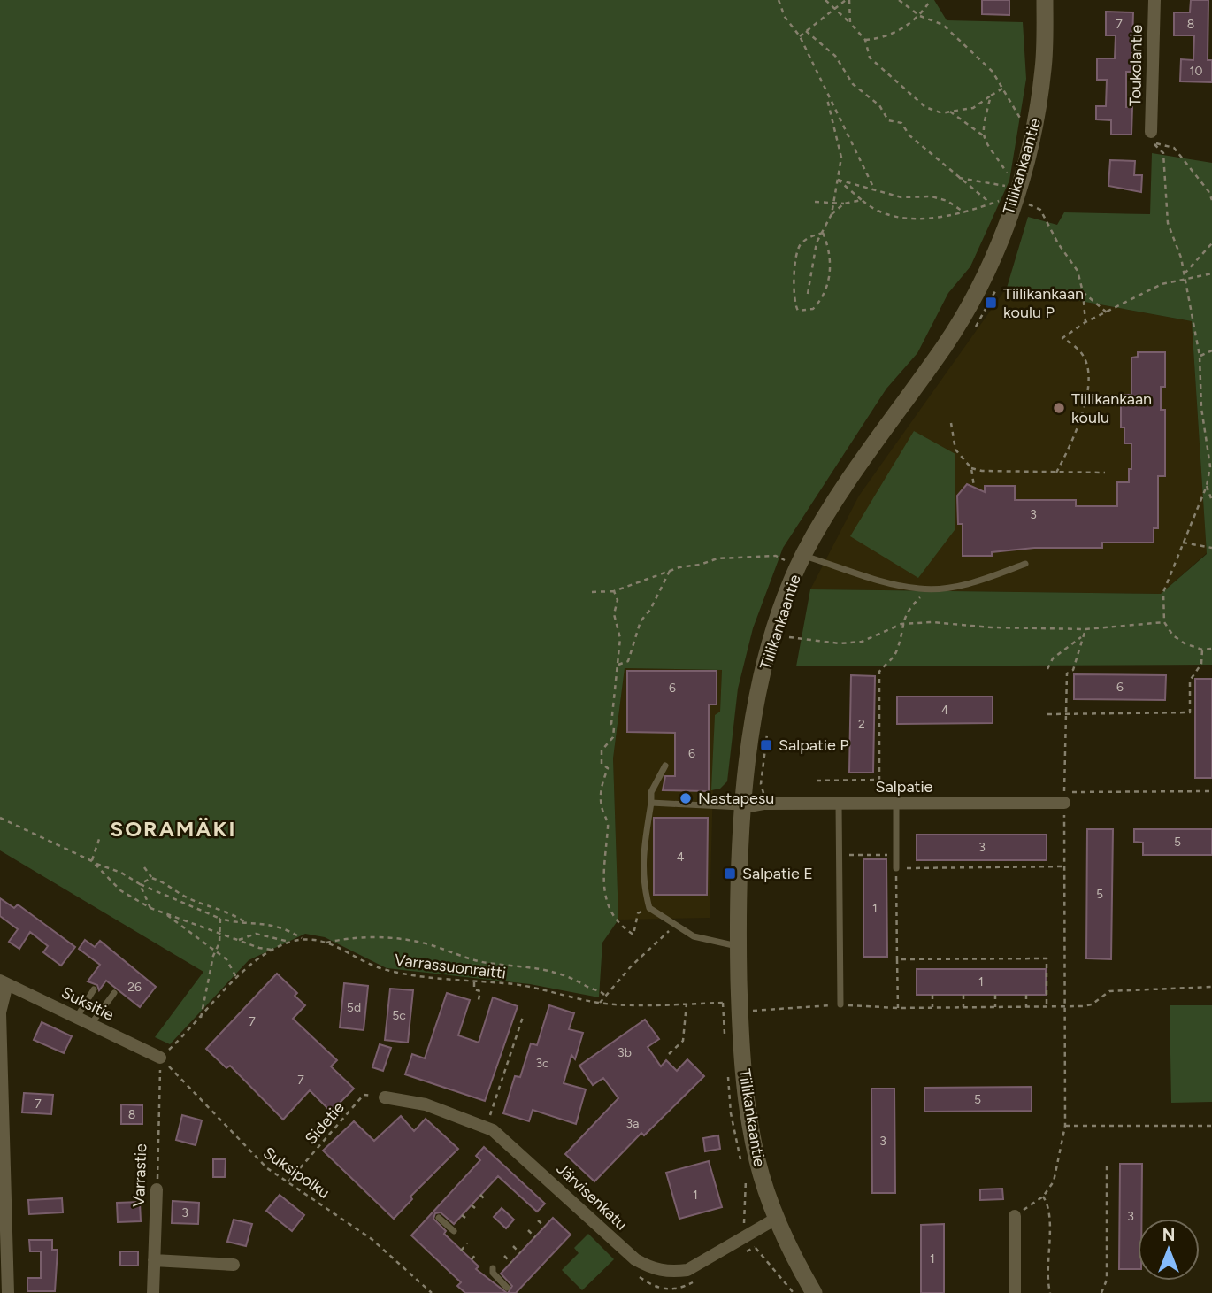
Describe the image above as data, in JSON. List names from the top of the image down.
{
  "streets": {
    "street": [
      "Toukolantie",
      "Tiilikankaantie",
      "Salpatie",
      "Suksitie",
      "Varrastie",
      "Järvisenkatu"
    ],
    "path": ["Varrassuonraitti", "Sidetie", "Suksipolku"]
  },
  "crossings": [
    ["Tiilikankaantie", "Salpatie"],
    ["Tiilikankaantie", "Varrassuonraitti"],
    ["Tiilikankaantie", "Järvisenkatu"],
    ["Varrassuonraitti", "Suksitie"],
    ["Varrassuonraitti", "Suksipolku"],
    ["Varrassuonraitti", "Varrastie"],
    ["Suksitie", "Suksipolku"],
    ["Suksitie", "Varrastie"],
    ["Sidetie", "Suksipolku"],
    ["Sidetie", "Järvisenkatu"],
    ["Suksipolku", "Varrastie"]
  ],
  "districts": ["SORAMÄKI"],
  "places": {
    "transit": ["Tiilikankaan koulu P", "Salpatie P", "Salpatie E"],
    "other": ["Tiilikankaan koulu", "Nastapesu"]
  },
  "house_numbers": [
    "7",
    "8",
    "10",
    "3",
    "6",
    "6",
    "4",
    "2",
    "6",
    "5",
    "3",
    "4",
    "5",
    "1",
    "1",
    "26",
    "5d",
    "5c",
    "7",
    "3b",
    "3c",
    "7",
    "5",
    "7",
    "8",
    "3a",
    "3",
    "1",
    "3",
    "3",
    "1"
  ],
  "north": "top"
}
